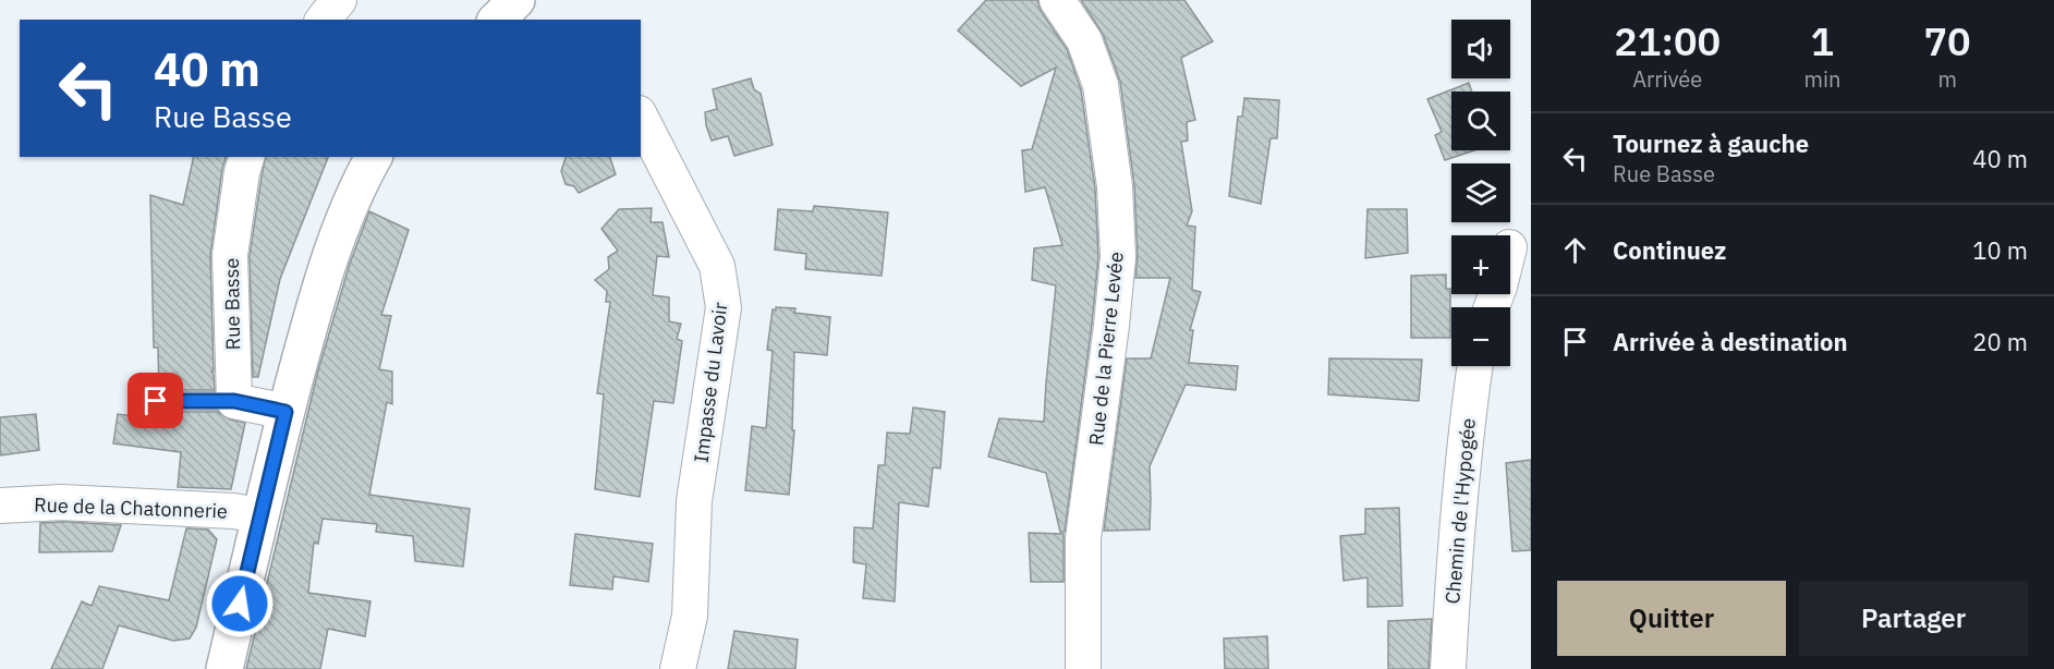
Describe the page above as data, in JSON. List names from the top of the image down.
{
  "streets": {
    "street": [
      "Rue Basse",
      "Rue de la Pierre Levée",
      "Impasse du Lavoir",
      "Rue de la Chatonnerie",
      "Chemin de l'Hypogée"
    ]
  },
  "page": {
    "eta": [
      "21:00",
      "Arrivée",
      "1",
      "min",
      "70",
      "m"
    ],
    "map_buttons": ["+", "−"],
    "turn": ["40 m", "Rue Basse"],
    "list": [
      {
        "name": "Tournez à gauche",
        "note": "Rue Basse",
        "value": "40 m"
      },
      {
        "name": "Continuez",
        "value": "10 m"
      },
      {
        "name": "Arrivée à destination",
        "value": "20 m"
      }
    ],
    "buttons": ["Quitter", "Partager"]
  }
}
